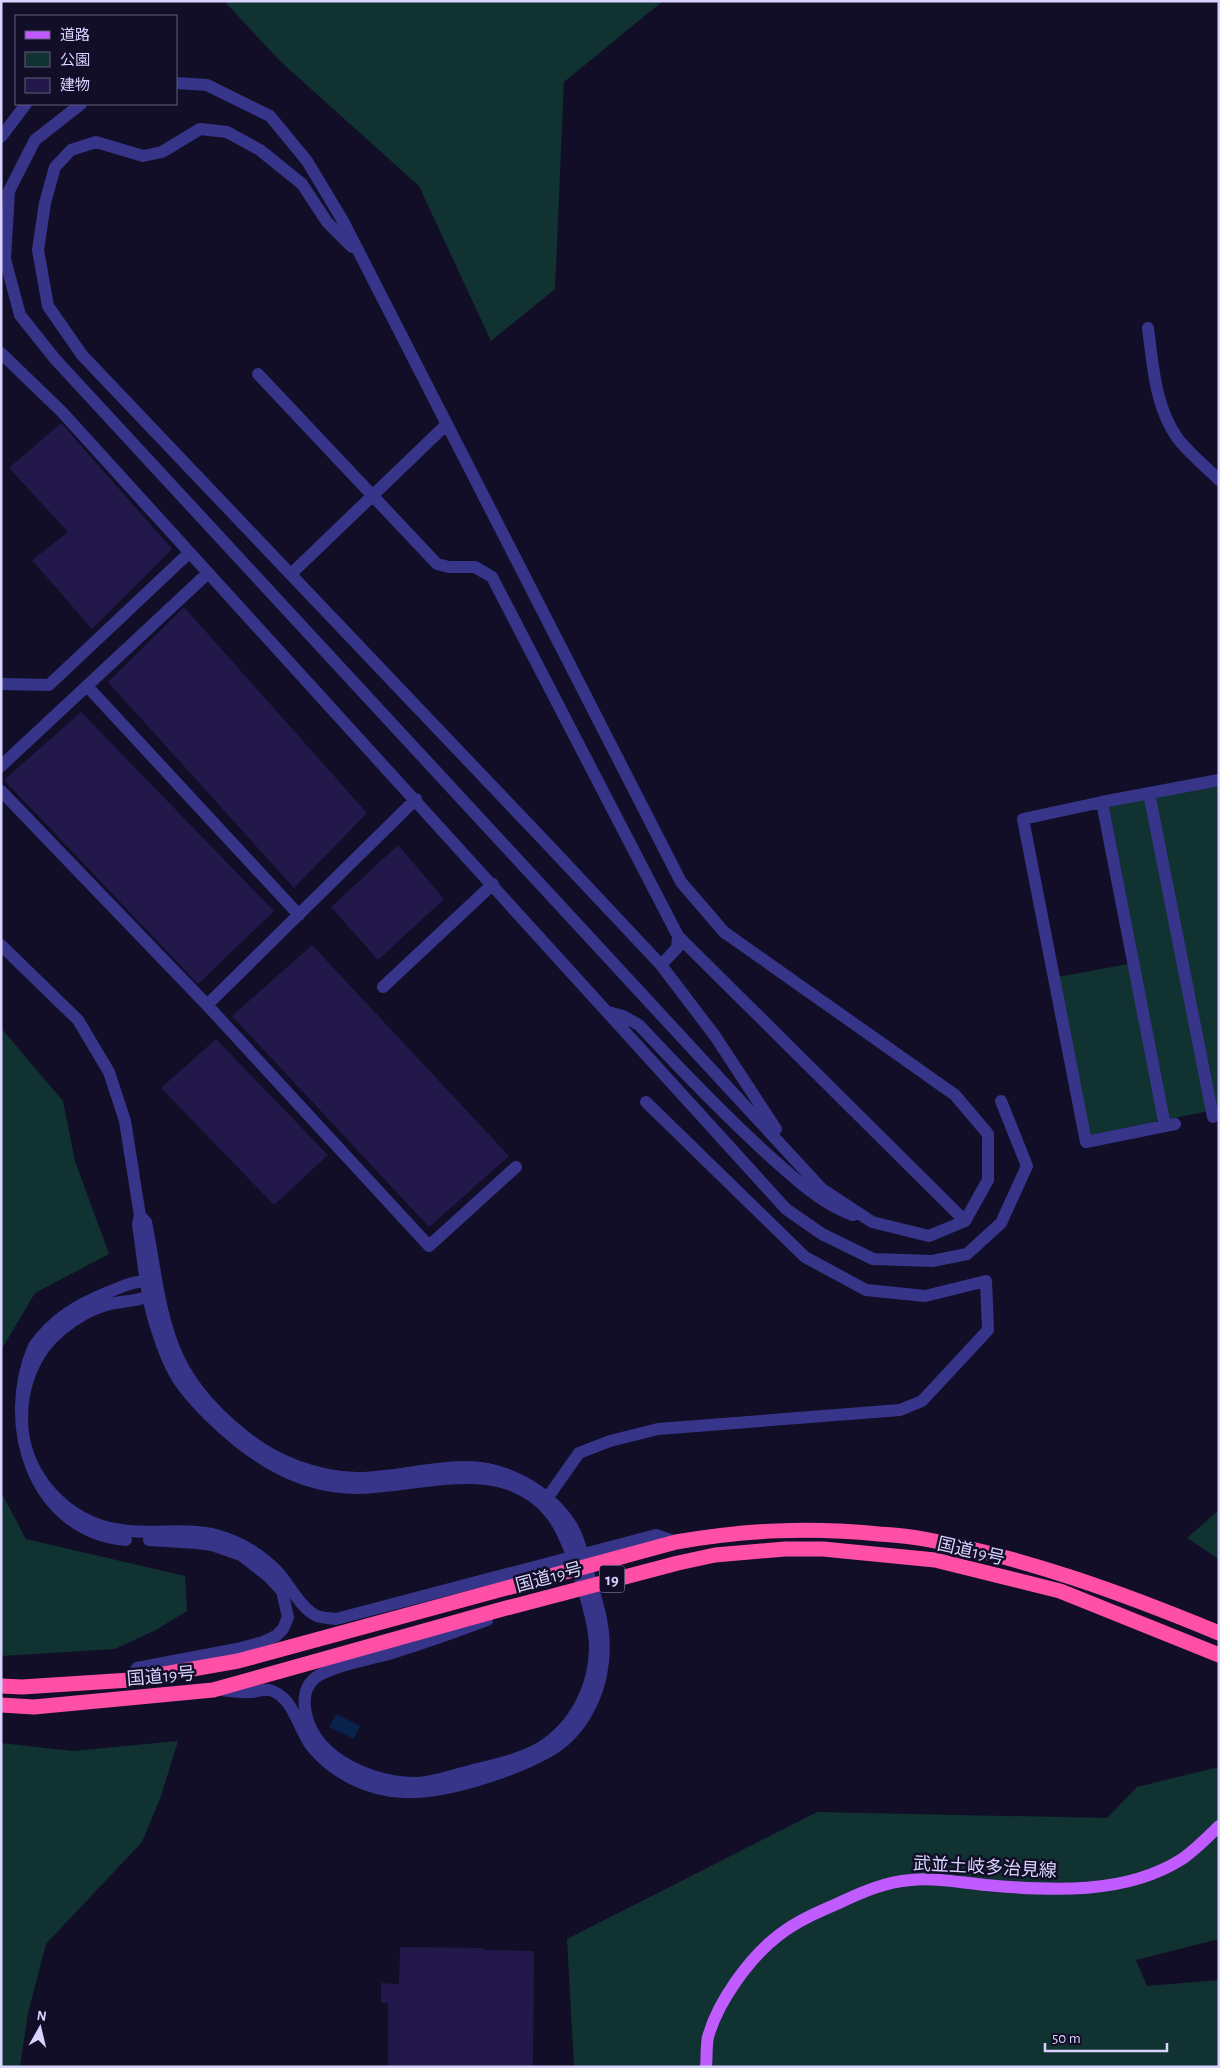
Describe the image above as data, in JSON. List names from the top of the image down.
{
  "streets": {
    "highway": ["国道19号", "19"],
    "main road": ["武並土岐多治見線"]
  },
  "legend": ["道路", "公園", "建物"],
  "scale_bar": "50 m",
  "north": "top"
}
